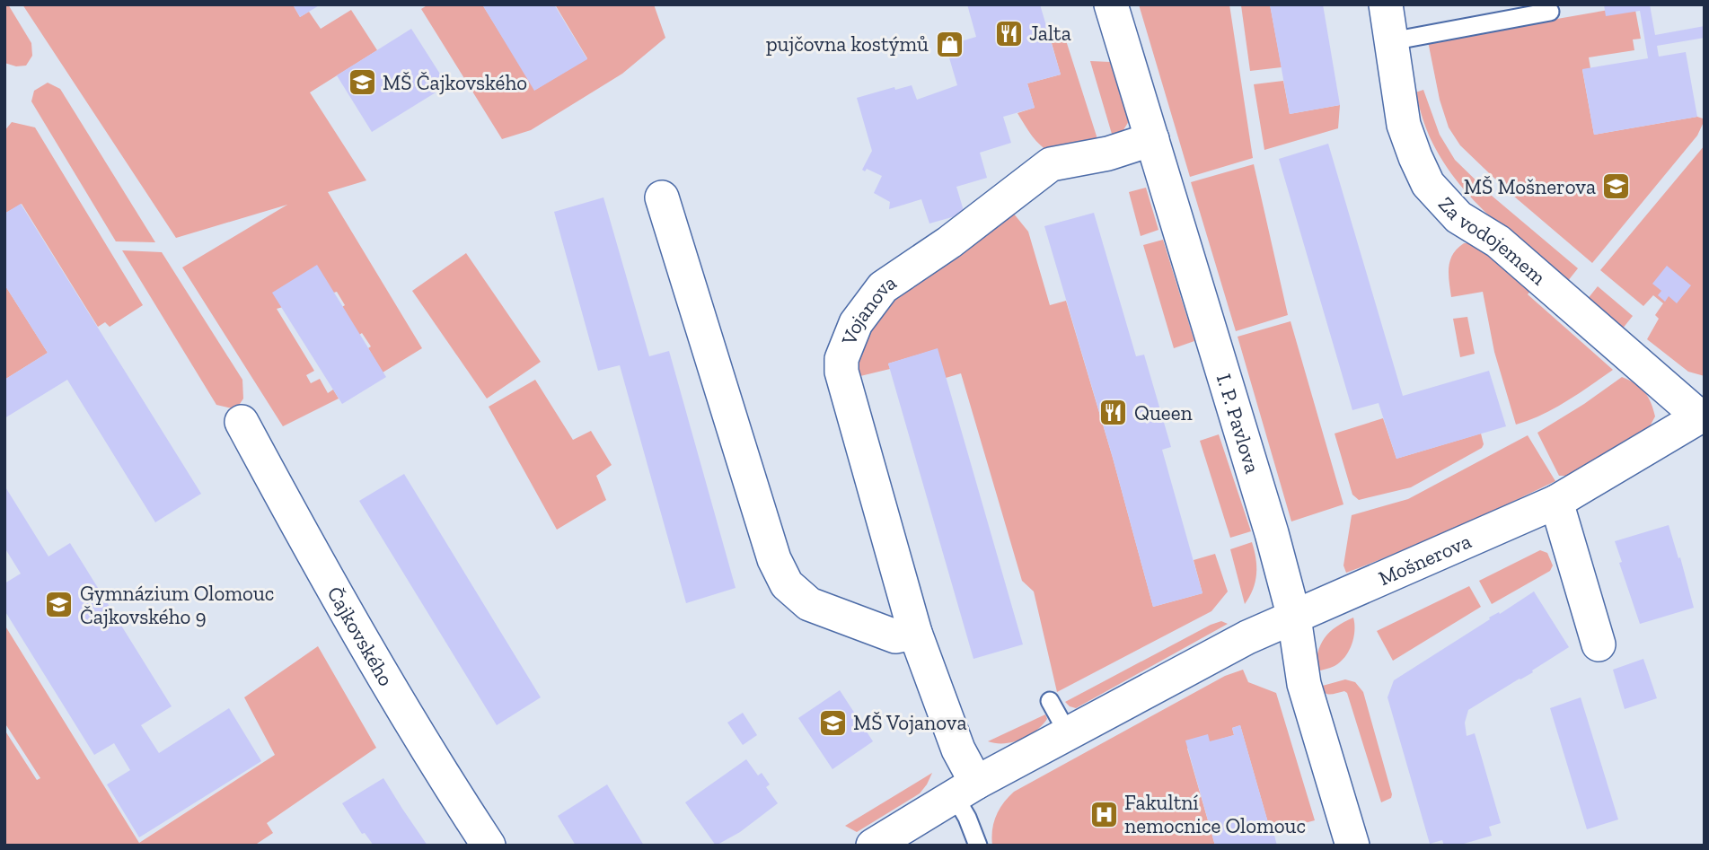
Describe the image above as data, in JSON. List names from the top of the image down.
{
  "streets": {
    "street": [
      "Za vodojemem",
      "Vojanova",
      "I. P. Pavlova",
      "Mošnerova",
      "Čajkovského"
    ]
  },
  "crossings": [
    ["Za vodojemem", "Mošnerova"],
    ["Vojanova", "I. P. Pavlova"],
    ["I. P. Pavlova", "Mošnerova"]
  ],
  "places": {
    "restaurant": ["Jalta", "Queen"],
    "shop": ["pujčovna kostýmů"],
    "school or university": [
      "MŠ Čajkovského",
      "MŠ Mošnerova",
      "Gymnázium Olomouc Čajkovského 9",
      "MŠ Vojanova"
    ],
    "hospital": ["Fakultní nemocnice Olomouc"]
  }
}
